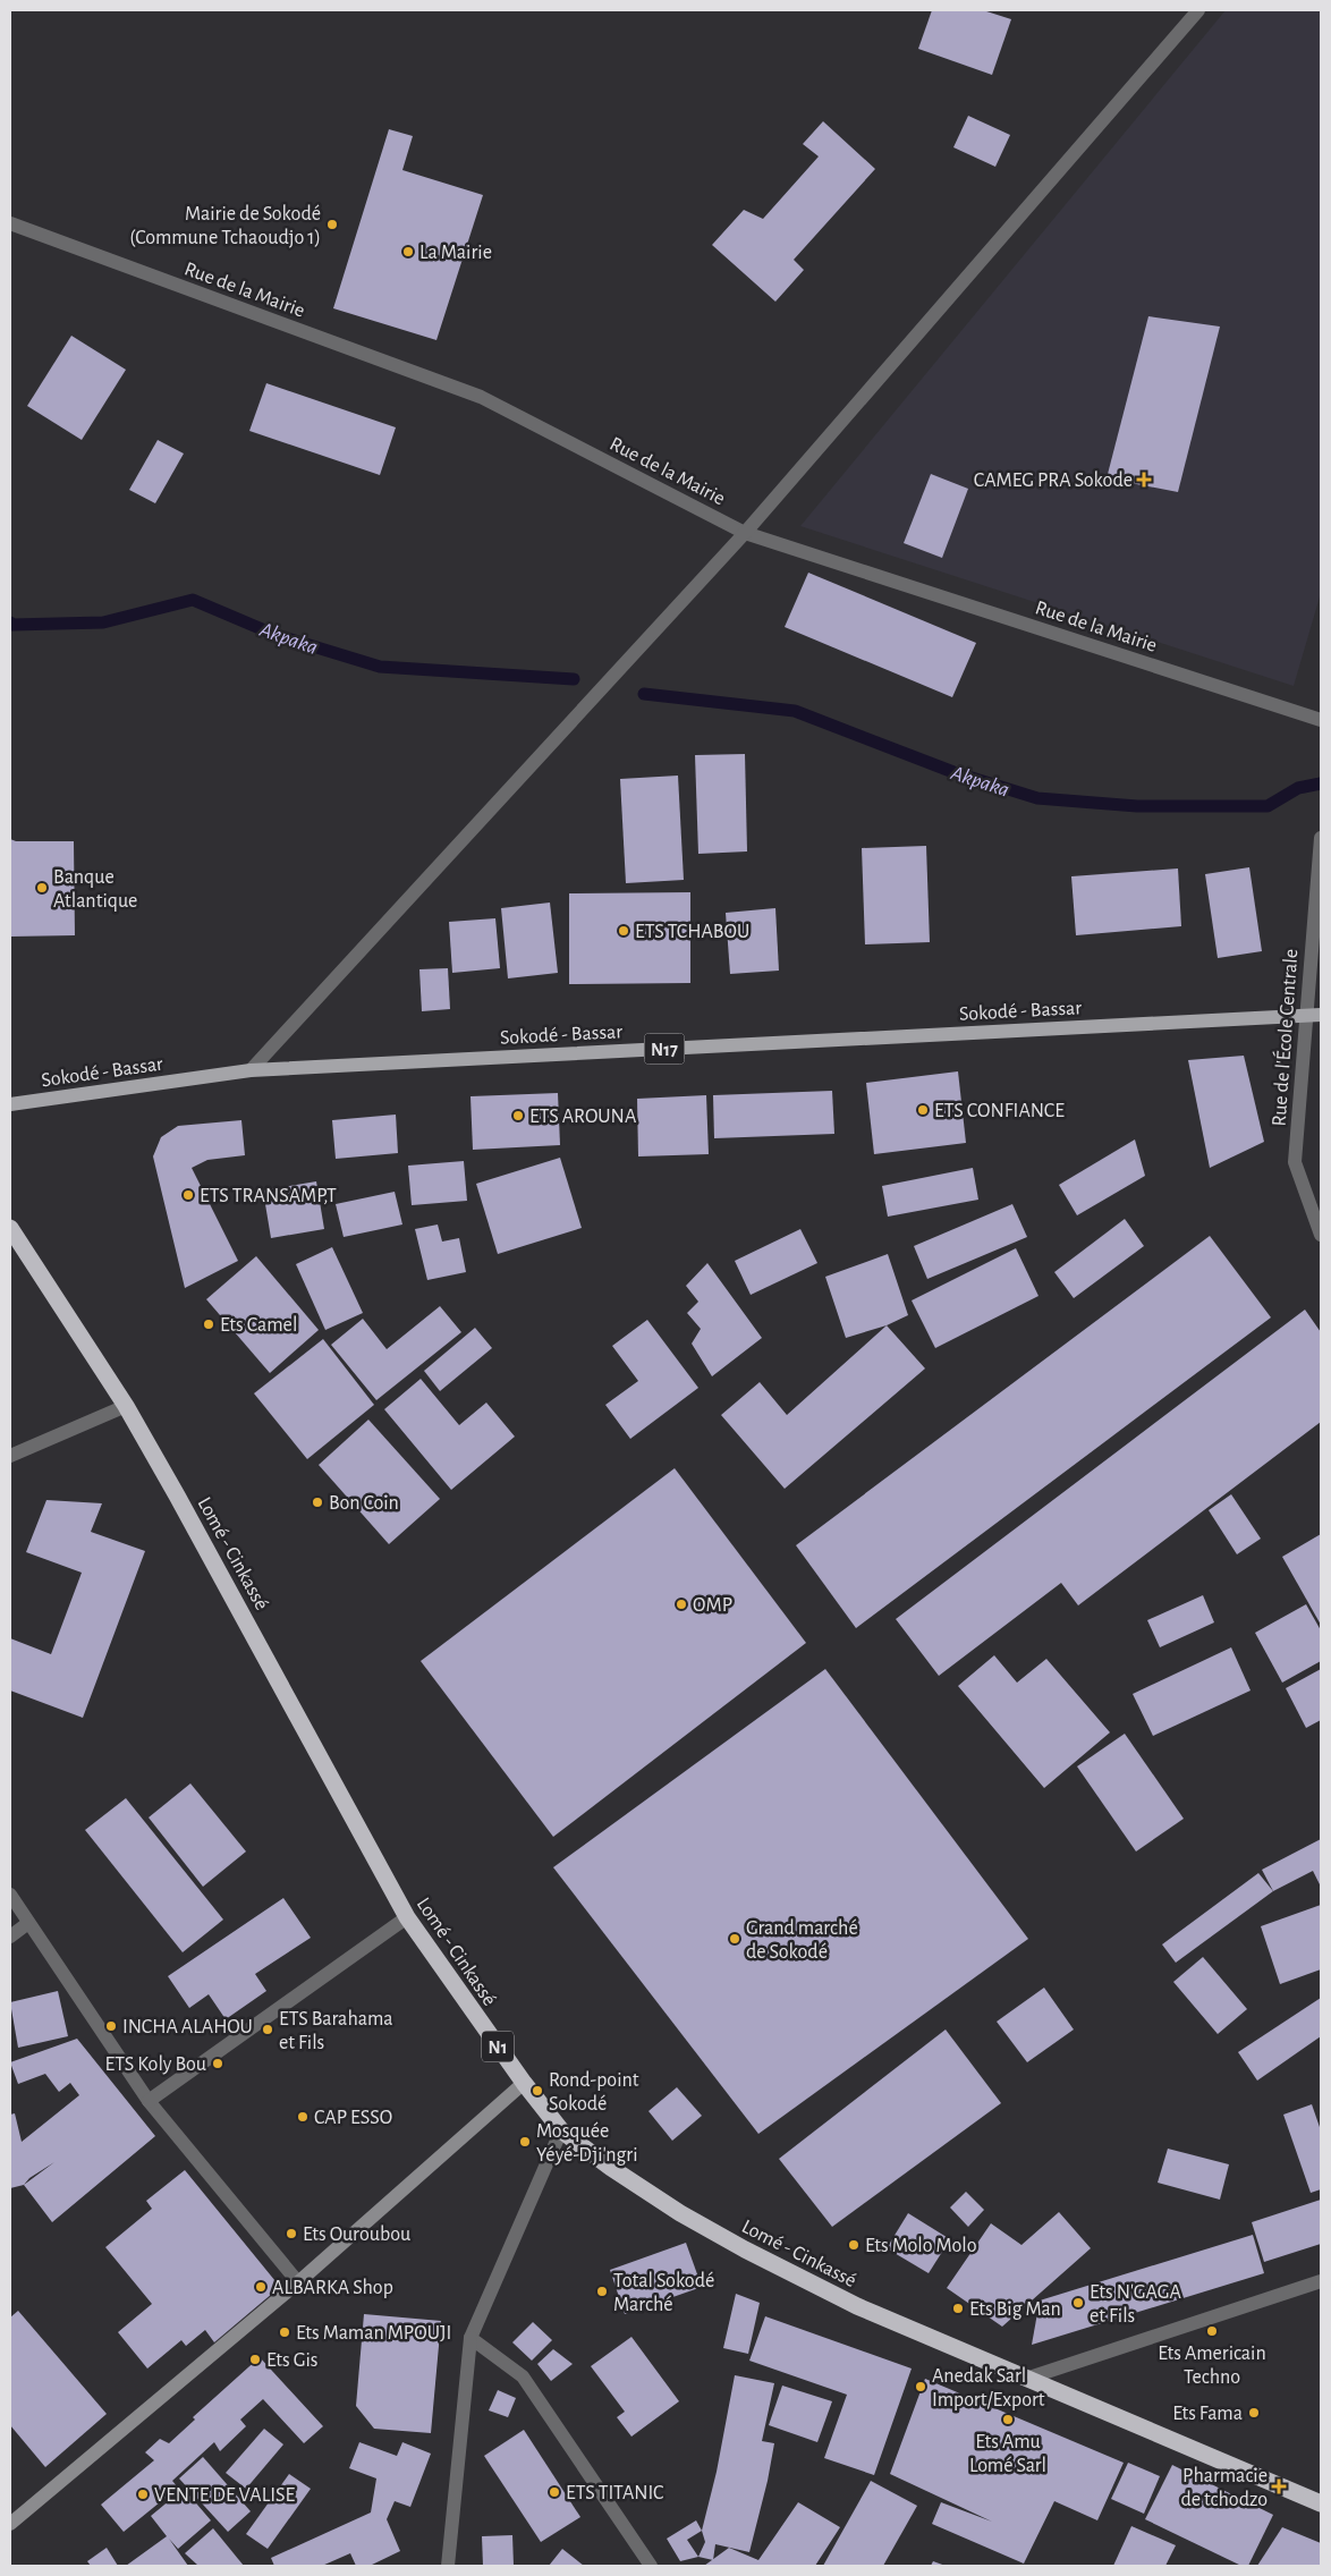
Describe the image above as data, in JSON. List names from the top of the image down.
{
  "streets": {
    "highway": ["Lomé - Cinkassé", "N1"],
    "main road": ["Sokodé - Bassar", "N17"],
    "street": ["Rue de la Mairie", "Rue de l'École Centrale"]
  },
  "crossings": [
    ["Sokodé - Bassar", "Rue de l'École Centrale"]
  ],
  "water": ["Akpaka"],
  "places": {
    "other": [
      "Mairie de Sokodé (Commune Tchaoudjo 1)",
      "La Mairie",
      "Banque Atlantique",
      "ETS TCHABOU",
      "ETS CONFIANCE",
      "ETS AROUNA",
      "ETS TRANSAMP,T",
      "Ets Camel",
      "Bon Coin",
      "OMP",
      "Grand marché de Sokodé",
      "INCHA ALAHOU",
      "ETS Barahama et Fils",
      "ETS Koly Bou",
      "Rond-point Sokodé",
      "CAP ESSO",
      "Mosquée Yéyé-Dji'ngri",
      "Ets Ouroubou",
      "Ets Molo Molo",
      "ALBARKA Shop",
      "Total Sokodé Marché",
      "Ets N'GAGA et Fils",
      "Ets Big Man",
      "Ets Americain Techno",
      "Ets Maman MPOUJI",
      "Ets Gis",
      "Anedak Sarl Import/Export",
      "Ets Fama",
      "Ets Amu Lomé Sarl",
      "ETS TITANIC",
      "VENTE DE VALISE"
    ],
    "health": ["CAMEG PRA Sokode", "Pharmacie de tchodzo"]
  }
}
